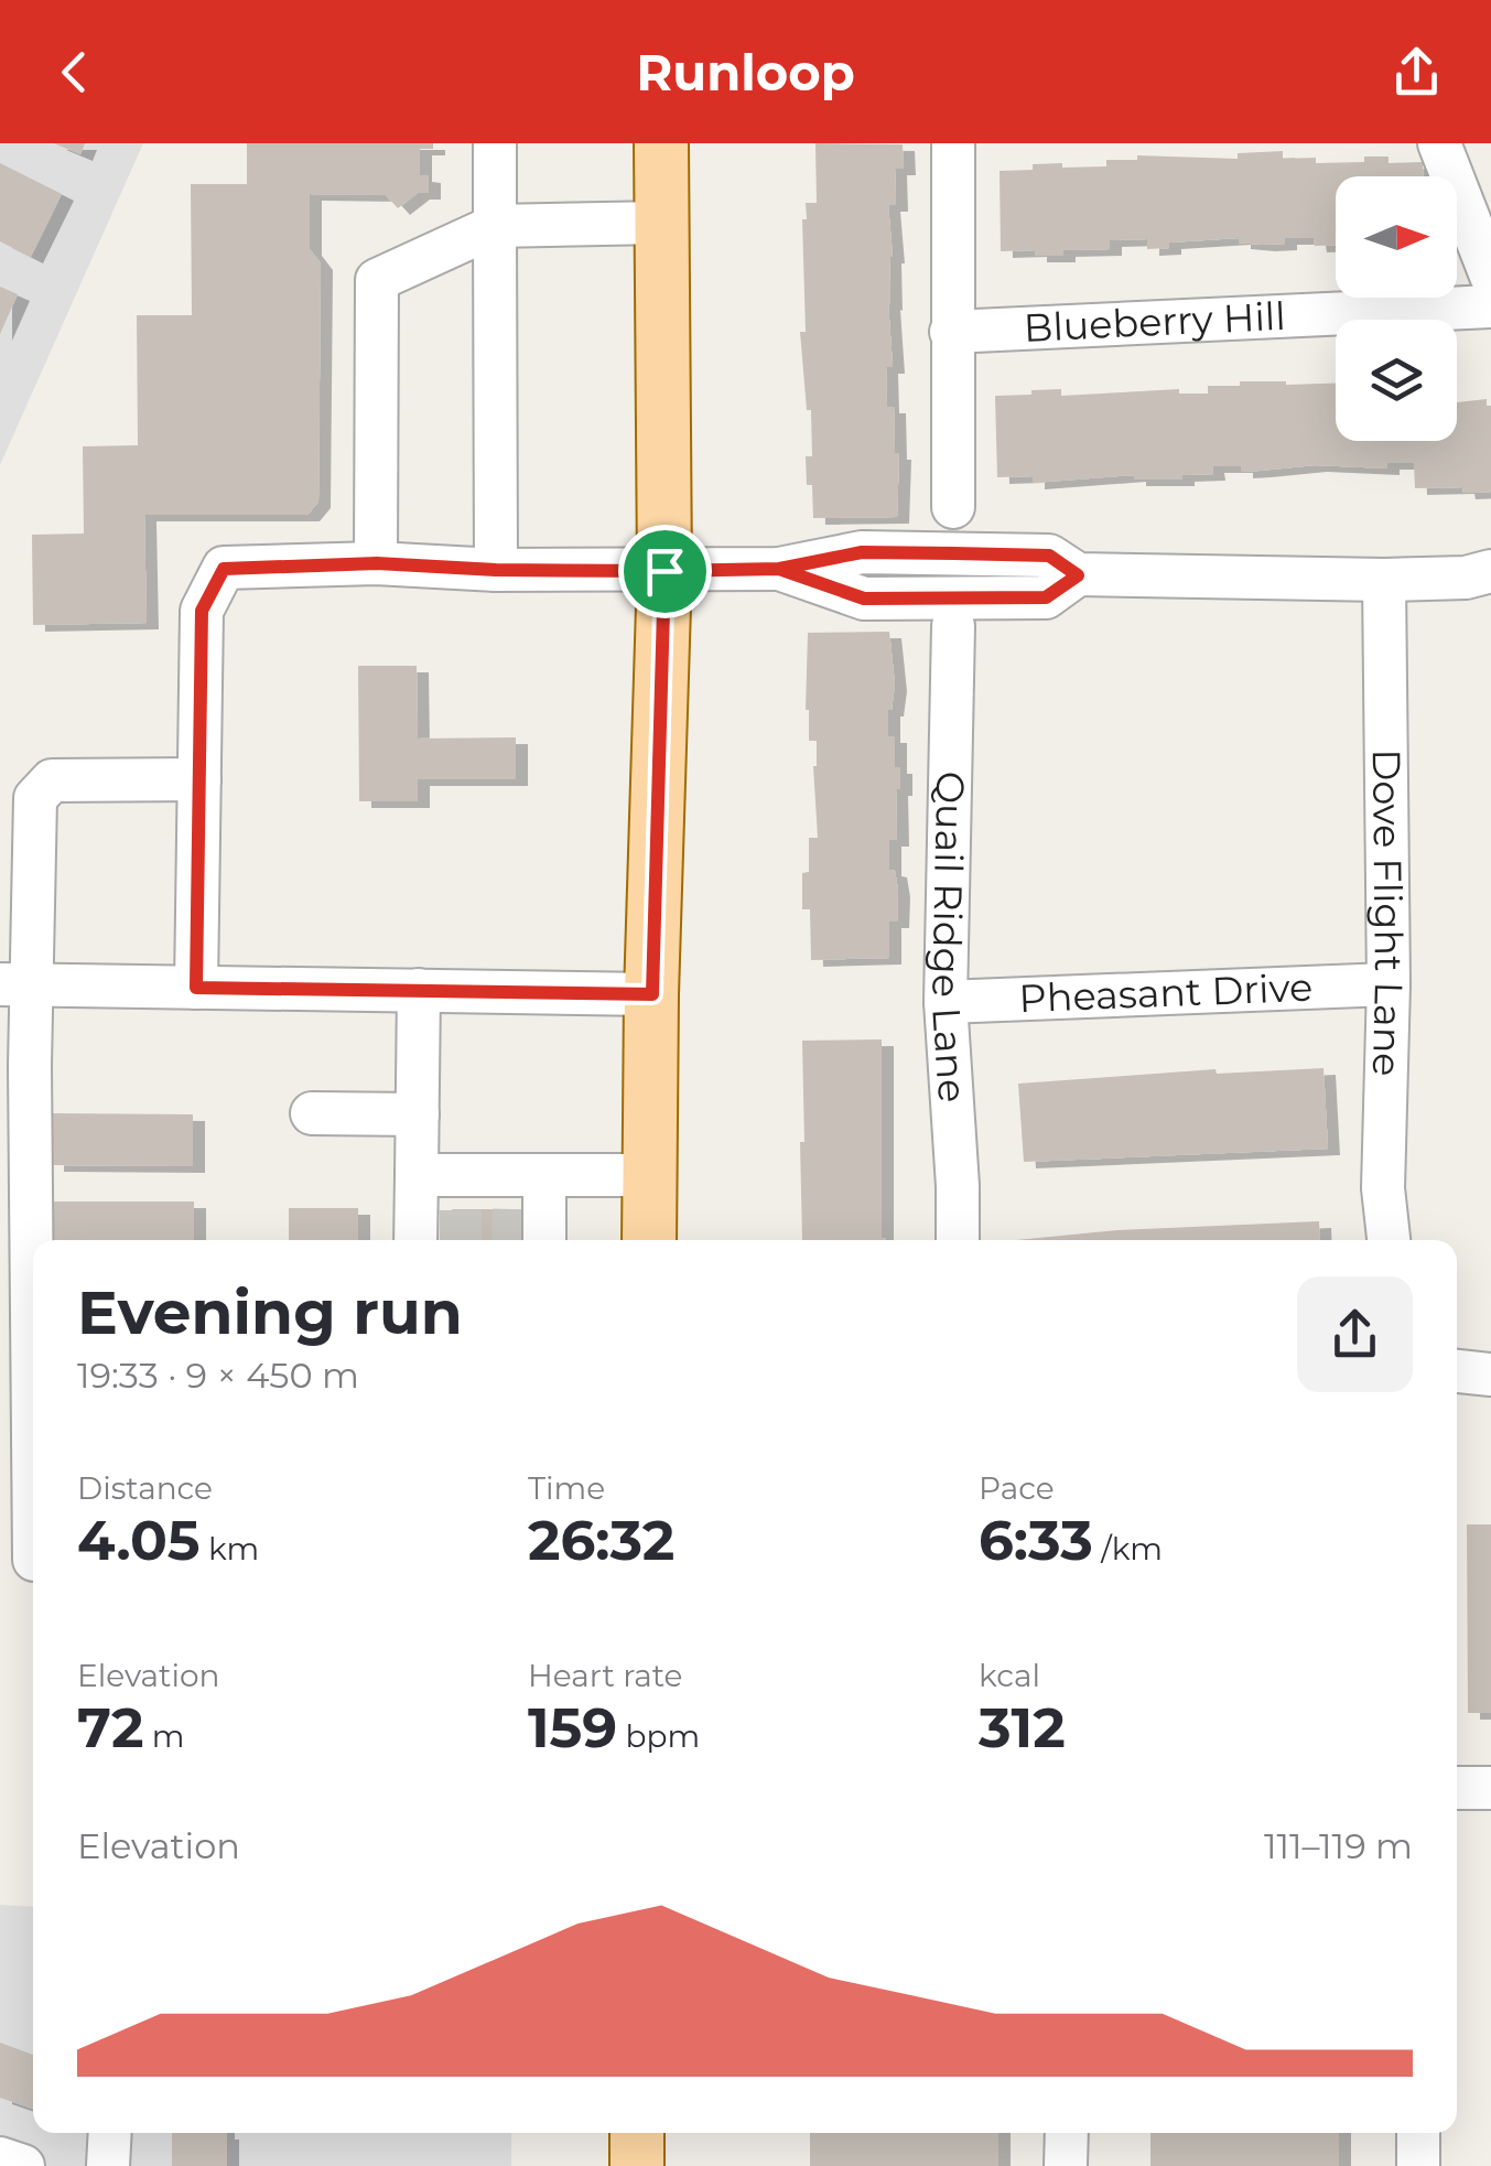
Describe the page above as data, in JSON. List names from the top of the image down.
{
  "streets": {
    "street": [
      "Blueberry Hill",
      "Dove Flight Lane",
      "Quail Ridge Lane",
      "Pheasant Drive"
    ]
  },
  "crossings": [
    ["Dove Flight Lane", "Pheasant Drive"],
    ["Quail Ridge Lane", "Pheasant Drive"]
  ],
  "north": "right",
  "page": {
    "header": "Runloop",
    "heading": ["Evening run", "19:33 · 9 × 450 m"],
    "stats": [
      ["Distance", "4.05 km"],
      ["Time", "26:32"],
      ["Pace", "6:33 /km"],
      ["Elevation", "72 m"],
      ["Heart rate", "159 bpm"],
      ["kcal", "312"]
    ],
    "chart": ["Elevation", "111–119 m"]
  }
}
